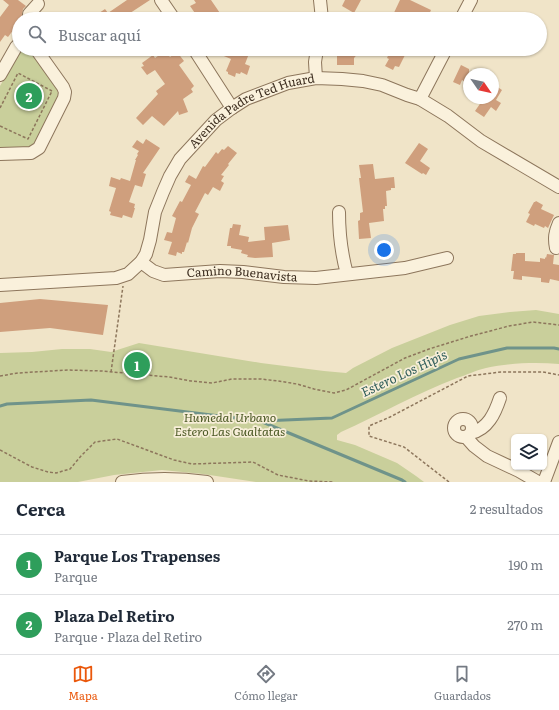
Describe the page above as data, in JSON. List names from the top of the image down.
{
  "streets": {
    "street": ["Avenida Padre Ted Huard", "Camino Buenavista"]
  },
  "crossings": [
    ["Avenida Padre Ted Huard", "Camino Buenavista"]
  ],
  "water": ["Estero Los Hipis"],
  "parks": ["Humedal Urbano Estero Las Gualtatas"],
  "north": "bottom right",
  "page": {
    "search": "Buscar aquí",
    "pins": ["2", "1"],
    "heading": ["Cerca", "2 resultados"],
    "list": [
      {
        "mark": "1",
        "name": "Parque Los Trapenses",
        "note": "Parque",
        "value": "190 m"
      },
      {
        "mark": "2",
        "name": "Plaza Del Retiro",
        "note": "Parque · Plaza del Retiro",
        "value": "270 m"
      }
    ],
    "nav": ["Mapa", "Cómo llegar", "Guardados"]
  }
}
